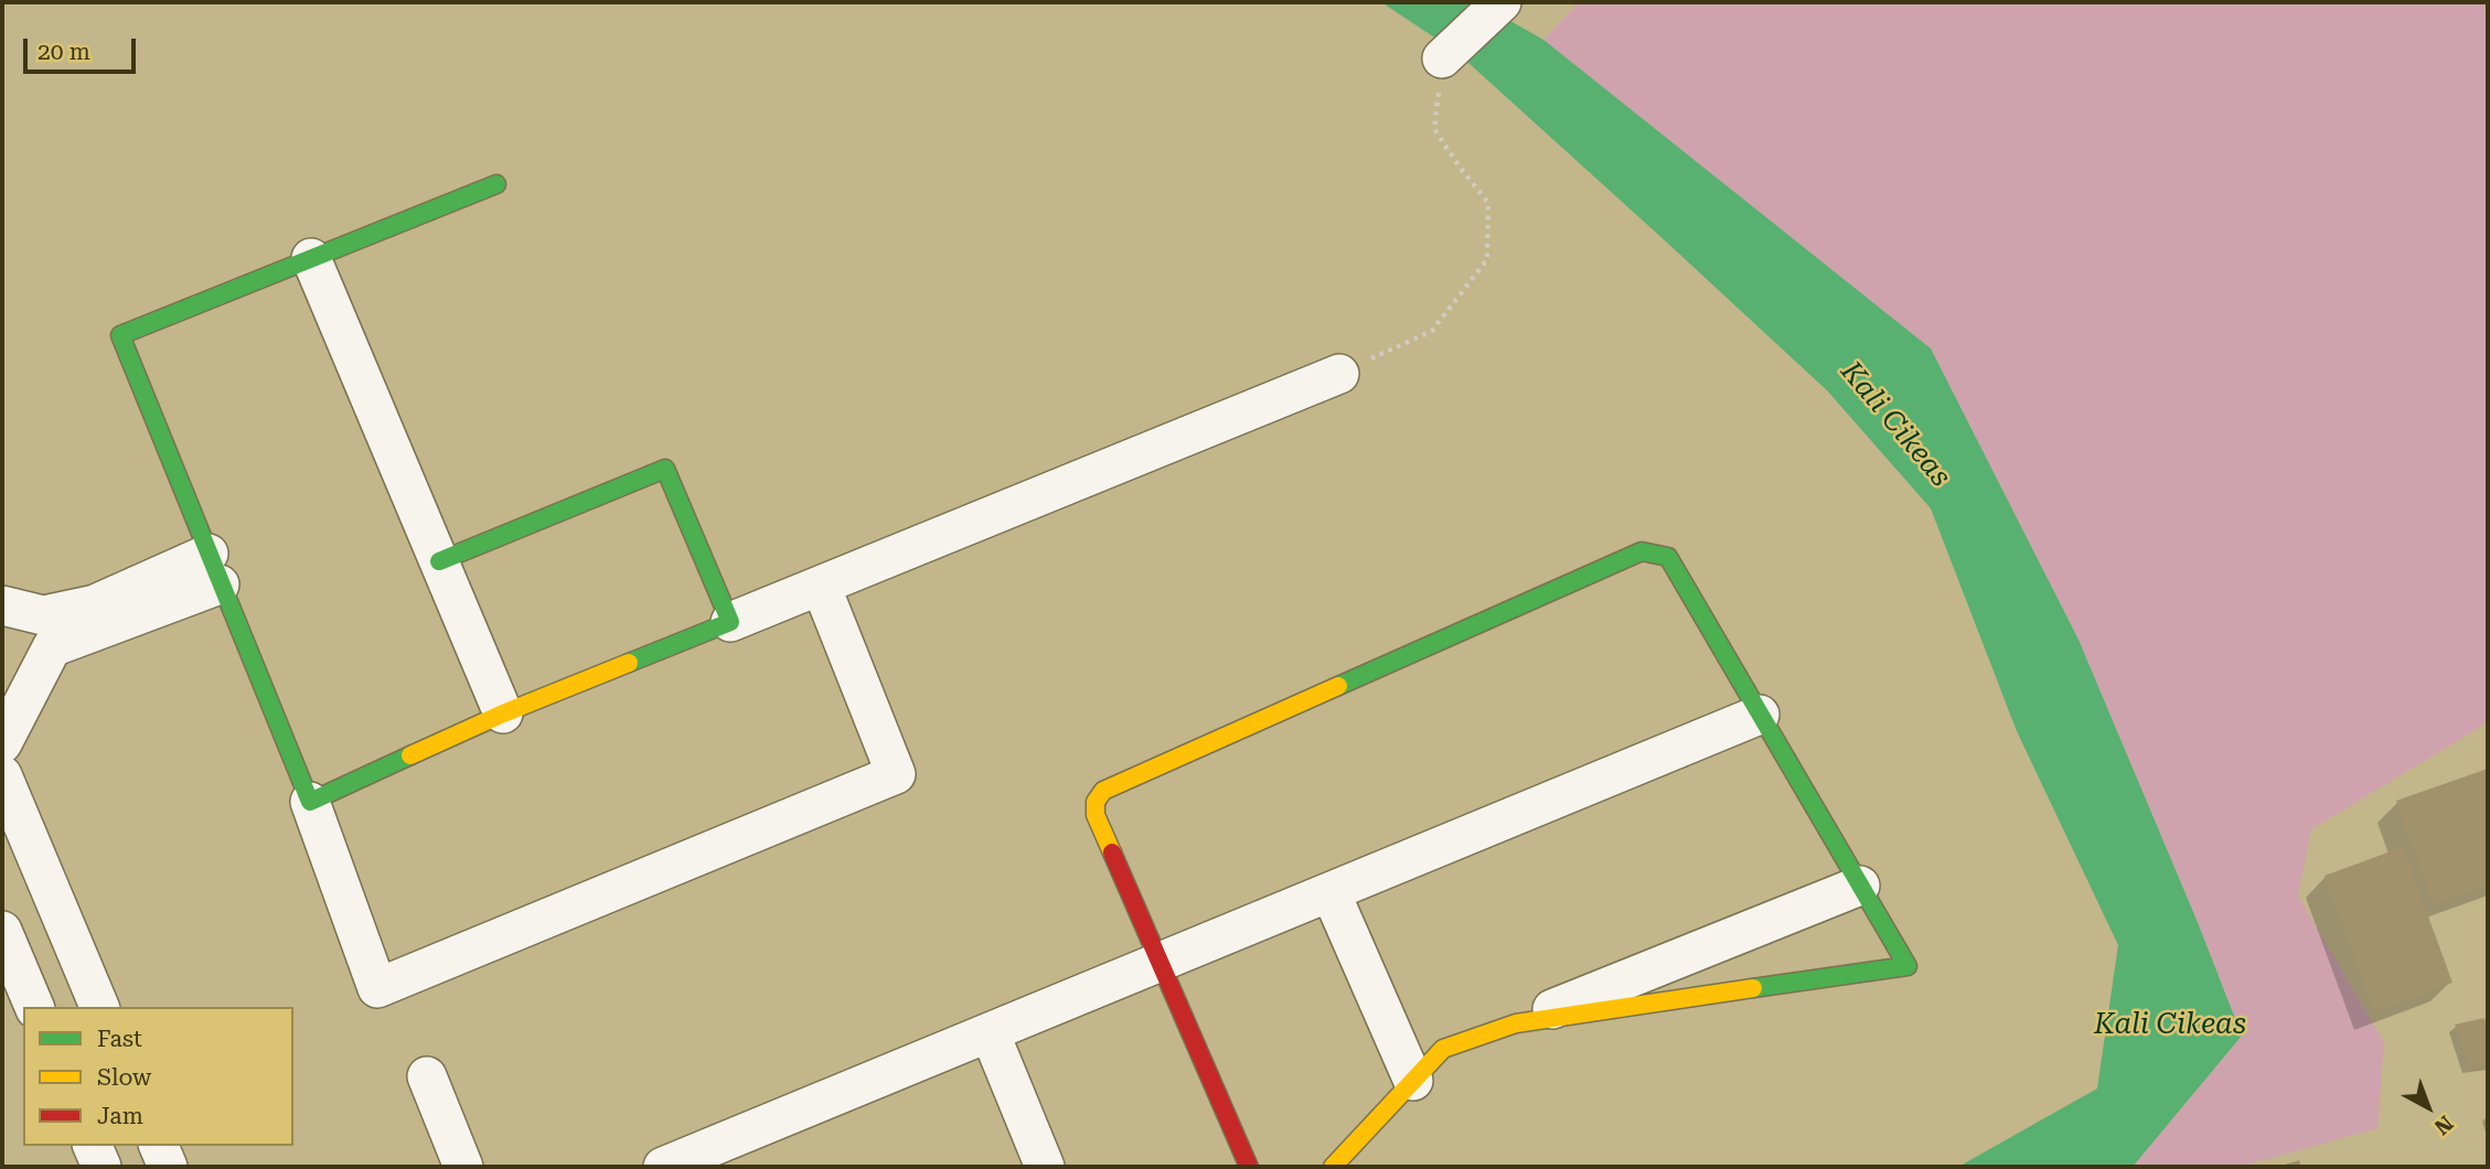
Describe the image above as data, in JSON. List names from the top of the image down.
{
  "water": ["Kali Cikeas"],
  "legend": ["Fast", "Slow", "Jam"],
  "scale_bar": "20 m",
  "north": "bottom right"
}
